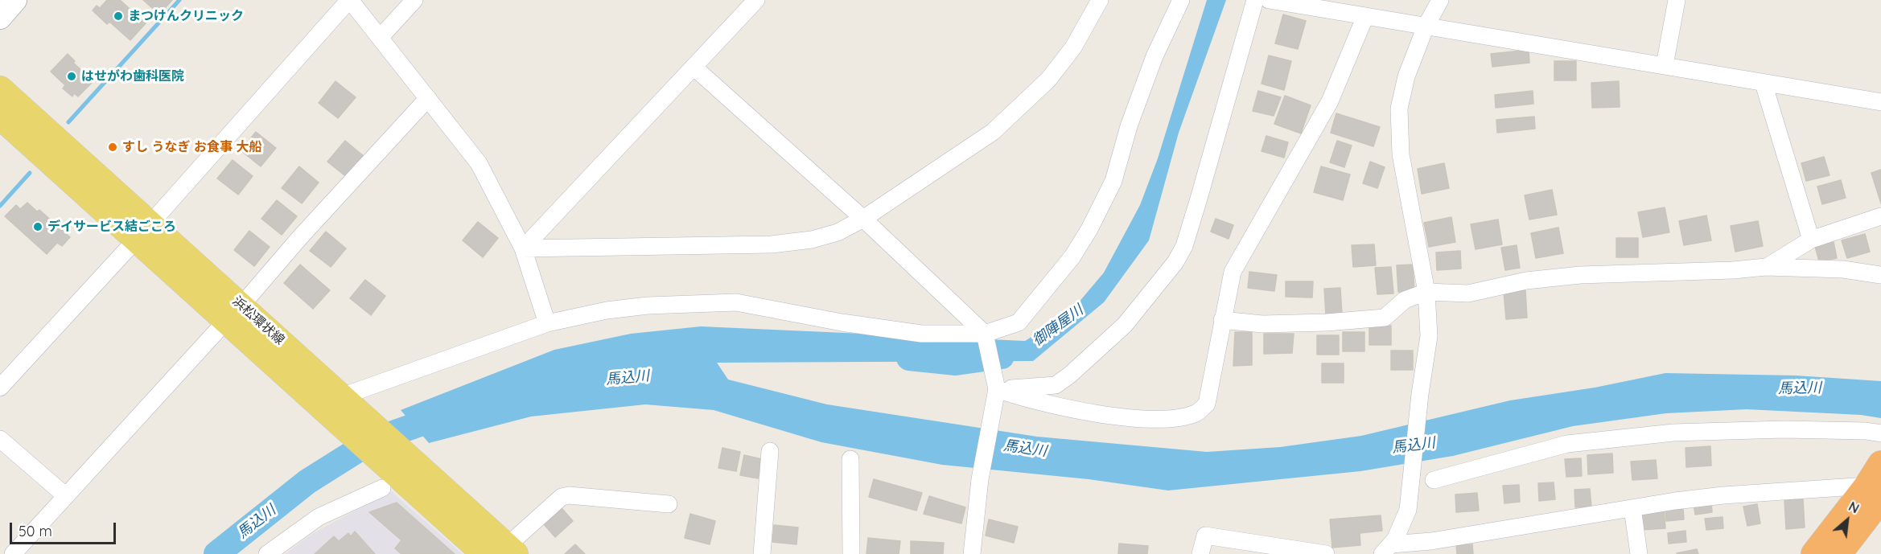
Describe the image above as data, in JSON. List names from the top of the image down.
{
  "streets": {
    "main road": ["浜松環状線"]
  },
  "water": ["御陣屋川", "馬込川"],
  "places": [
    "まつけんクリニック",
    "はせがわ歯科医院",
    "すし うなぎ お食事 大船",
    "デイサービス結ごころ"
  ],
  "scale_bar": "50 m",
  "north": "top right"
}
